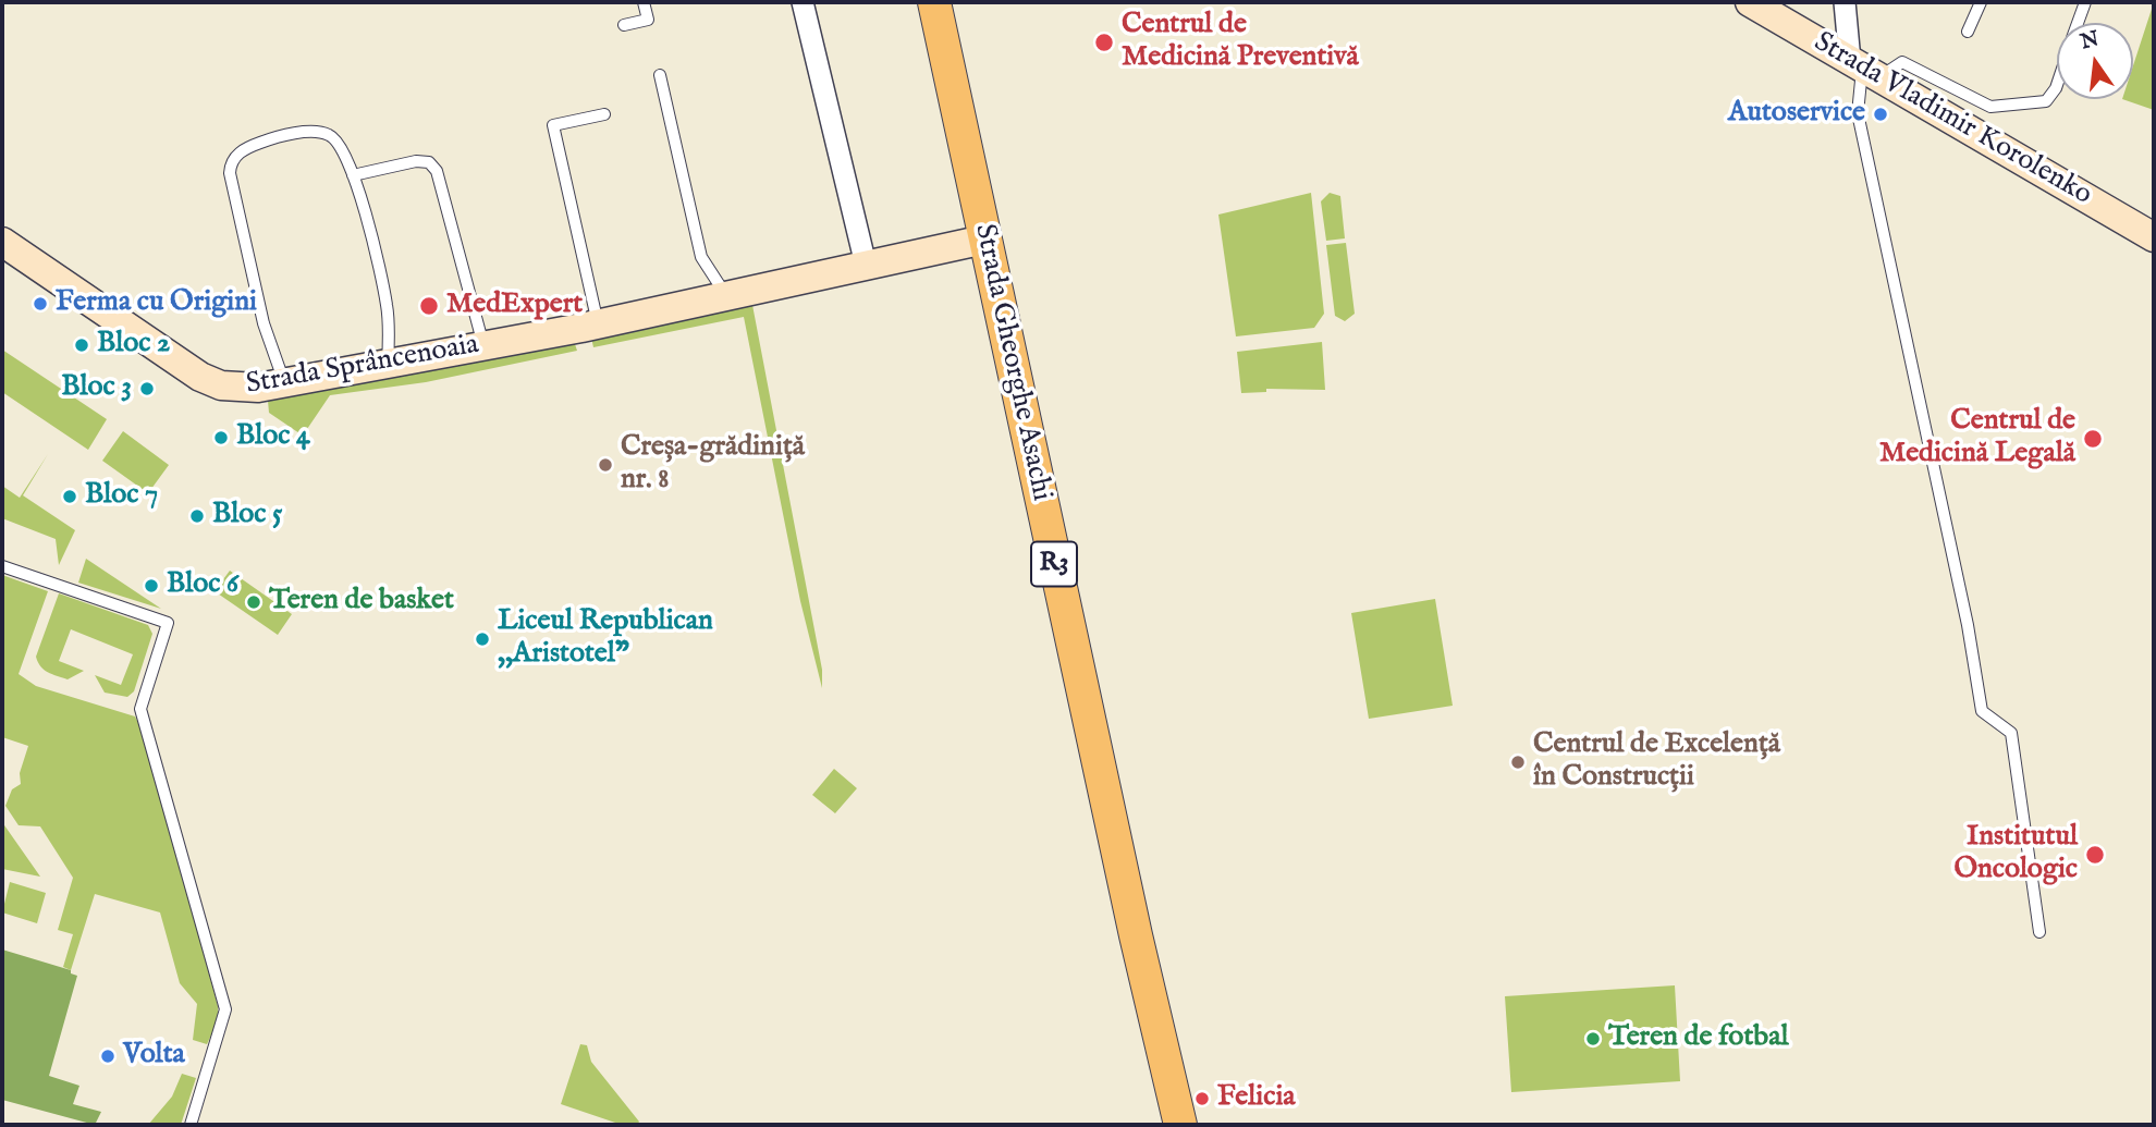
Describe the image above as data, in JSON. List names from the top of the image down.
{
  "streets": {
    "main road": ["Strada Gheorghe Asachi", "R3"],
    "street": ["Strada Vladimir Korolenko", "Strada Sprâncenoaia"]
  },
  "crossings": [
    ["Strada Gheorghe Asachi", "Strada Sprâncenoaia"]
  ],
  "places": [
    "Centrul de Medicină Preventivă",
    "Autoservice",
    "Ferma cu Origini",
    "MedExpert",
    "Bloc 2",
    "Bloc 3",
    "Bloc 4",
    "Centrul de Medicină Legală",
    "Creșa-grădiniță nr. 8",
    "Bloc 7",
    "Bloc 5",
    "Bloc 6",
    "Teren de basket",
    "Liceul Republican ,,Aristotel\"",
    "Centrul de Excelență în Construcții",
    "Institutul Oncologic",
    "Teren de fotbal",
    "Volta",
    "Felicia"
  ],
  "north": "top"
}
